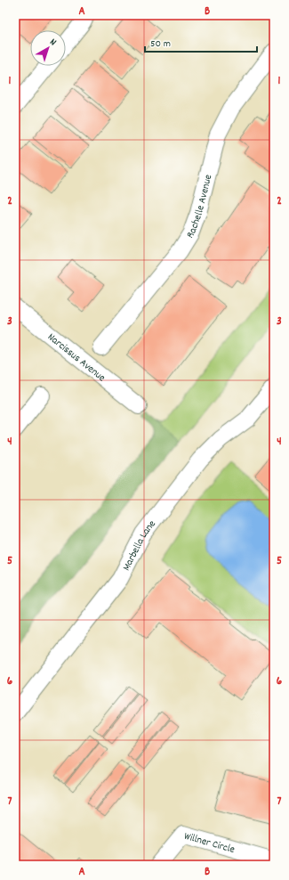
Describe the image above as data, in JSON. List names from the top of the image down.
{
  "streets": {
    "street": [
      "Rachelle Avenue",
      "Narcissus Avenue",
      "Marbella Lane",
      "Willner Circle"
    ]
  },
  "scale_bar": "50 m",
  "north": "top right",
  "grid": {
    "columns": ["A", "B"],
    "rows": [
      "1",
      "2",
      "3",
      "4",
      "5",
      "6",
      "7"
    ]
  }
}
